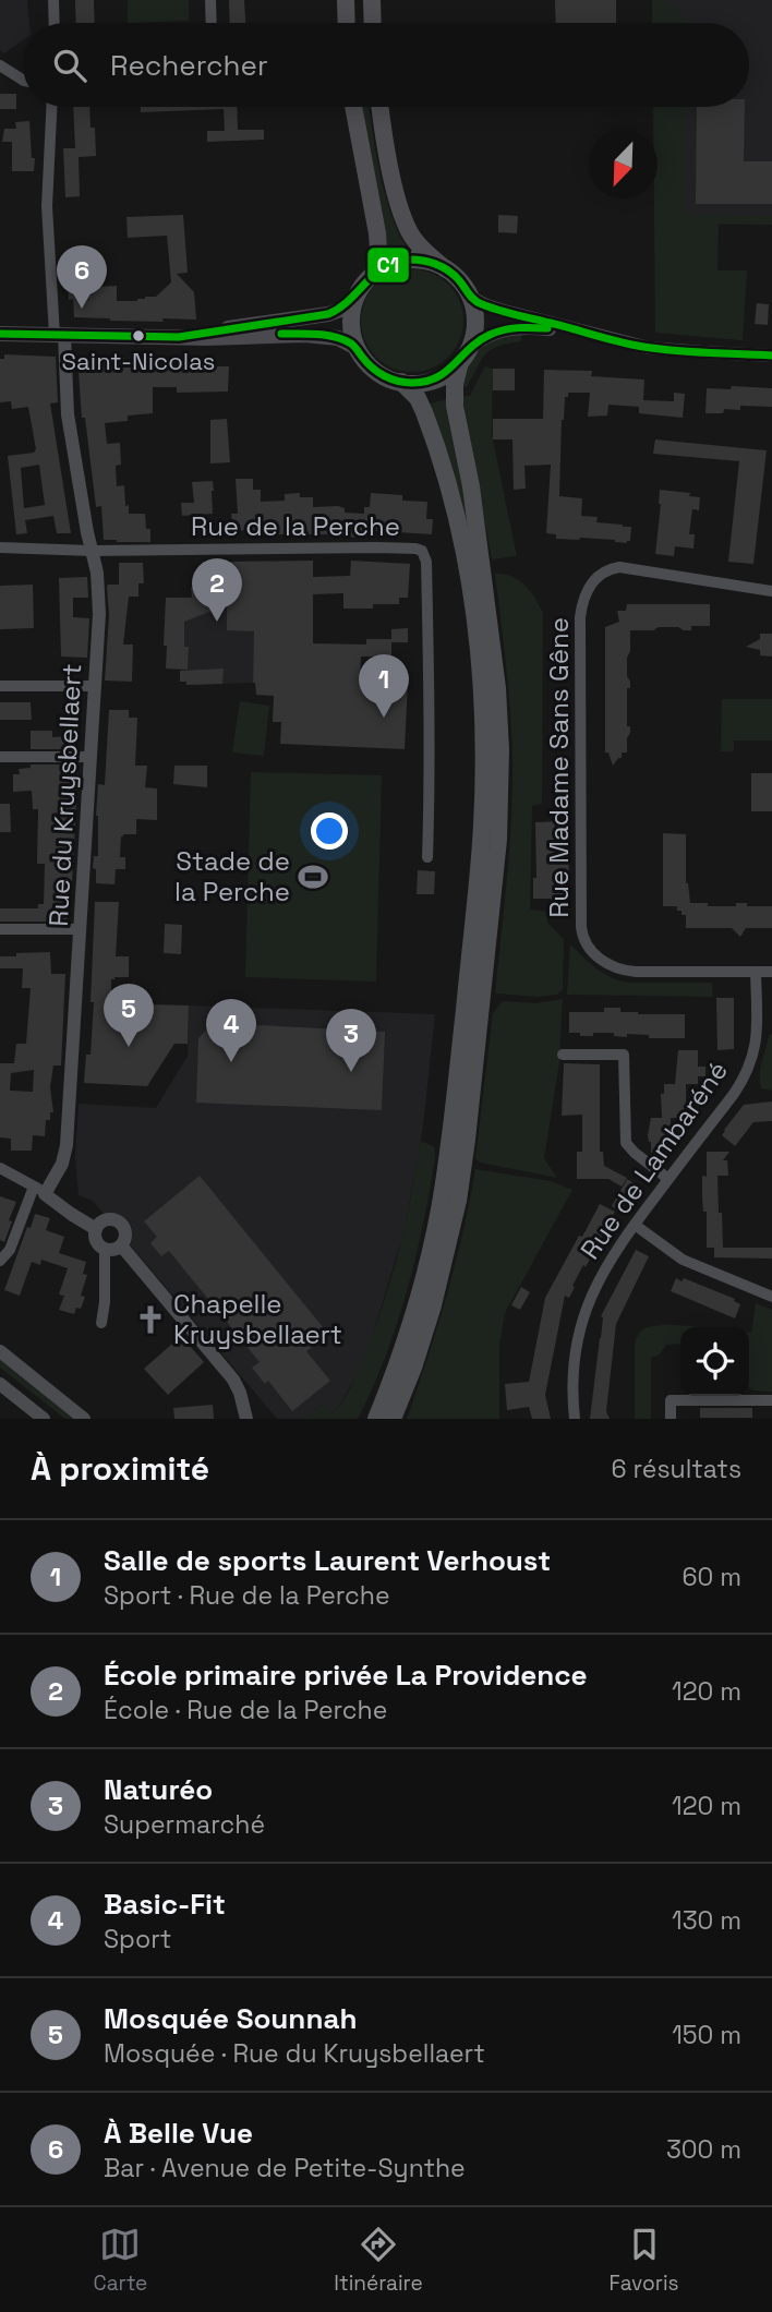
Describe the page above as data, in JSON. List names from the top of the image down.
{
  "streets": {
    "street": [
      "Rue de la Perche",
      "Rue Madame Sans Gêne",
      "Rue du Kruysbellaert",
      "Rue de Lambaréné"
    ]
  },
  "crossings": [
    ["Rue de la Perche", "Rue du Kruysbellaert"],
    ["Rue Madame Sans Gêne", "Rue de Lambaréné"]
  ],
  "places": {
    "other": ["Saint-Nicolas"],
    "sports": ["Stade de la Perche"],
    "church": ["Chapelle Kruysbellaert"]
  },
  "lines": ["transit line C1"],
  "north": "bottom left",
  "page": {
    "search": "Rechercher",
    "pins": [
      "6",
      "2",
      "1",
      "5",
      "4",
      "3"
    ],
    "heading": ["À proximité", "6 résultats"],
    "list": [
      {
        "mark": "1",
        "name": "Salle de sports Laurent Verhoust",
        "note": "Sport · Rue de la Perche",
        "value": "60 m"
      },
      {
        "mark": "2",
        "name": "École primaire privée La Providence",
        "note": "École · Rue de la Perche",
        "value": "120 m"
      },
      {
        "mark": "3",
        "name": "Naturéo",
        "note": "Supermarché",
        "value": "120 m"
      },
      {
        "mark": "4",
        "name": "Basic-Fit",
        "note": "Sport",
        "value": "130 m"
      },
      {
        "mark": "5",
        "name": "Mosquée Sounnah",
        "note": "Mosquée · Rue du Kruysbellaert",
        "value": "150 m"
      },
      {
        "mark": "6",
        "name": "À Belle Vue",
        "note": "Bar · Avenue de Petite-Synthe",
        "value": "300 m"
      }
    ],
    "nav": ["Carte", "Itinéraire", "Favoris"]
  }
}
